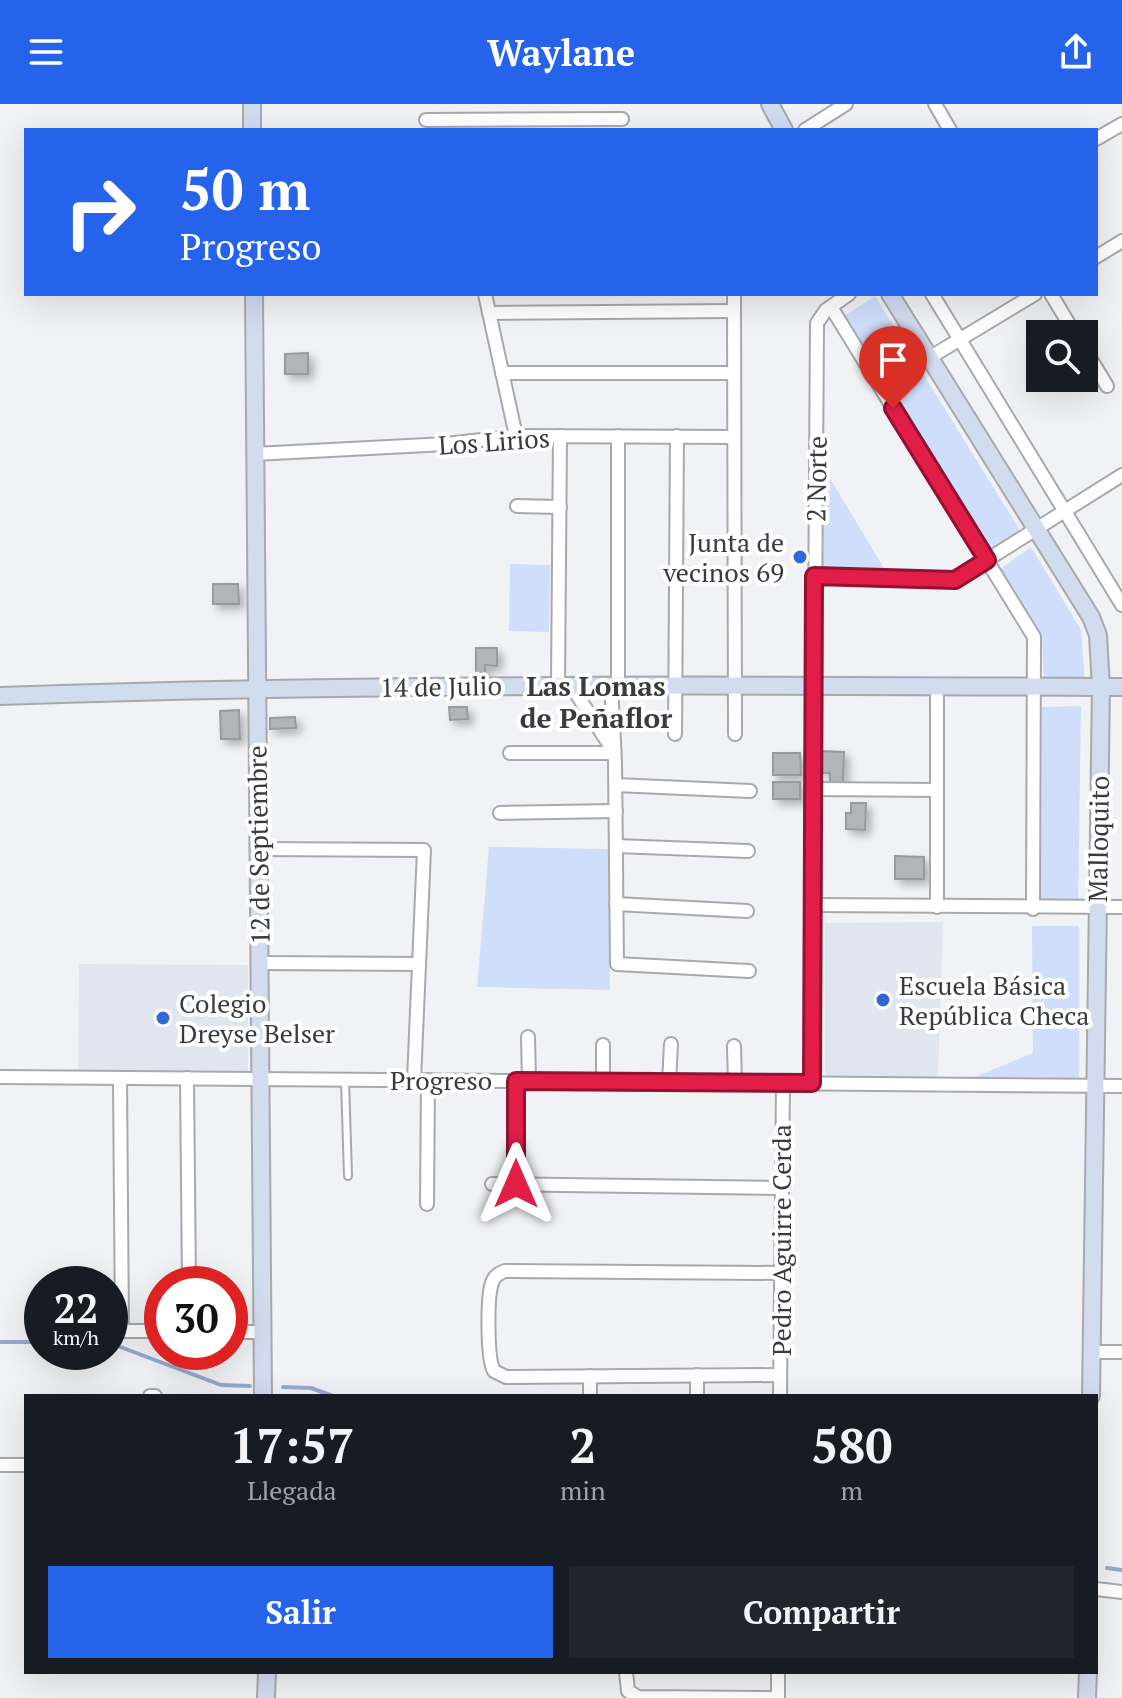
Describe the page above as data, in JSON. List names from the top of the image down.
{
  "streets": {
    "street": [
      "Los Lirios",
      "2 Norte",
      "14 de Julio",
      "Malloquito",
      "12 de Septiembre",
      "Progreso",
      "Pedro Aguirre Cerda"
    ]
  },
  "crossings": [
    ["Los Lirios", "12 de Septiembre"],
    ["2 Norte", "14 de Julio"],
    ["2 Norte", "Progreso"],
    ["14 de Julio", "Malloquito"],
    ["14 de Julio", "12 de Septiembre"],
    ["Malloquito", "Progreso"],
    ["12 de Septiembre", "Progreso"],
    ["Progreso", "Pedro Aguirre Cerda"]
  ],
  "districts": ["Las Lomas de Peñaflor"],
  "places": ["Junta de vecinos 69", "Escuela Básica República Checa", "Colegio Dreyse Belser"],
  "page": {
    "header": "Waylane",
    "turn": ["50 m", "Progreso"],
    "speed": "22 km/h",
    "limit": "30",
    "eta": [
      "17:57",
      "Llegada",
      "2",
      "min",
      "580",
      "m"
    ],
    "buttons": ["Salir", "Compartir"]
  }
}
